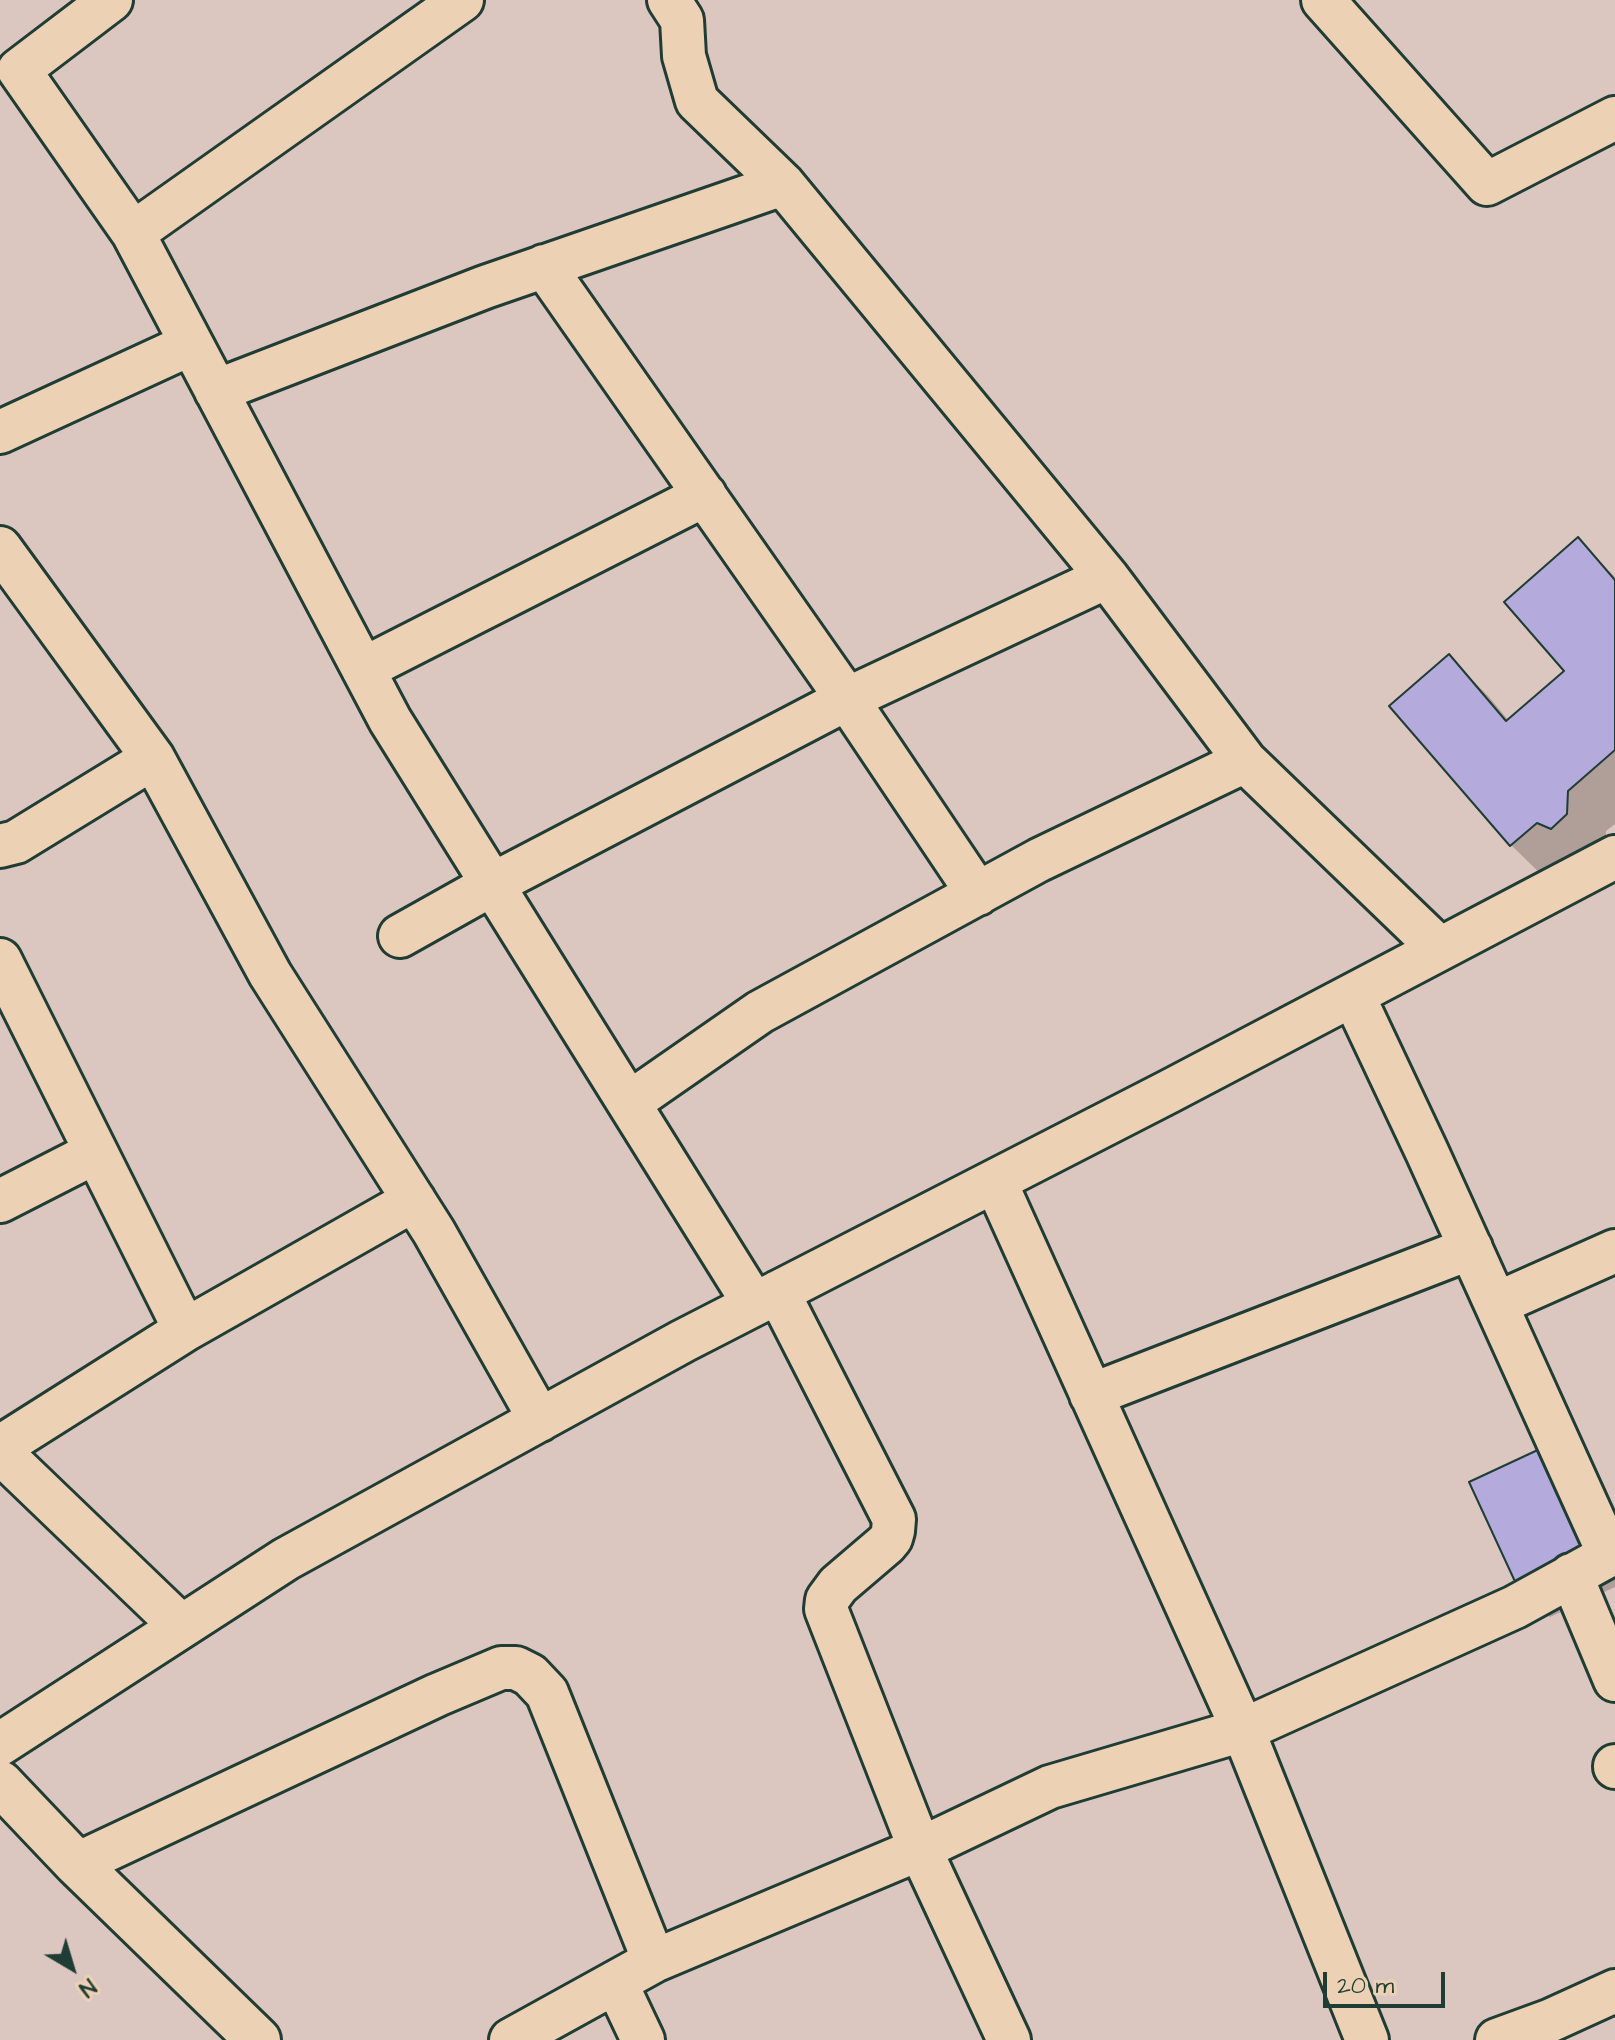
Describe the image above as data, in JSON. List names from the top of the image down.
{
  "scale_bar": "20 m",
  "north": "bottom right"
}
